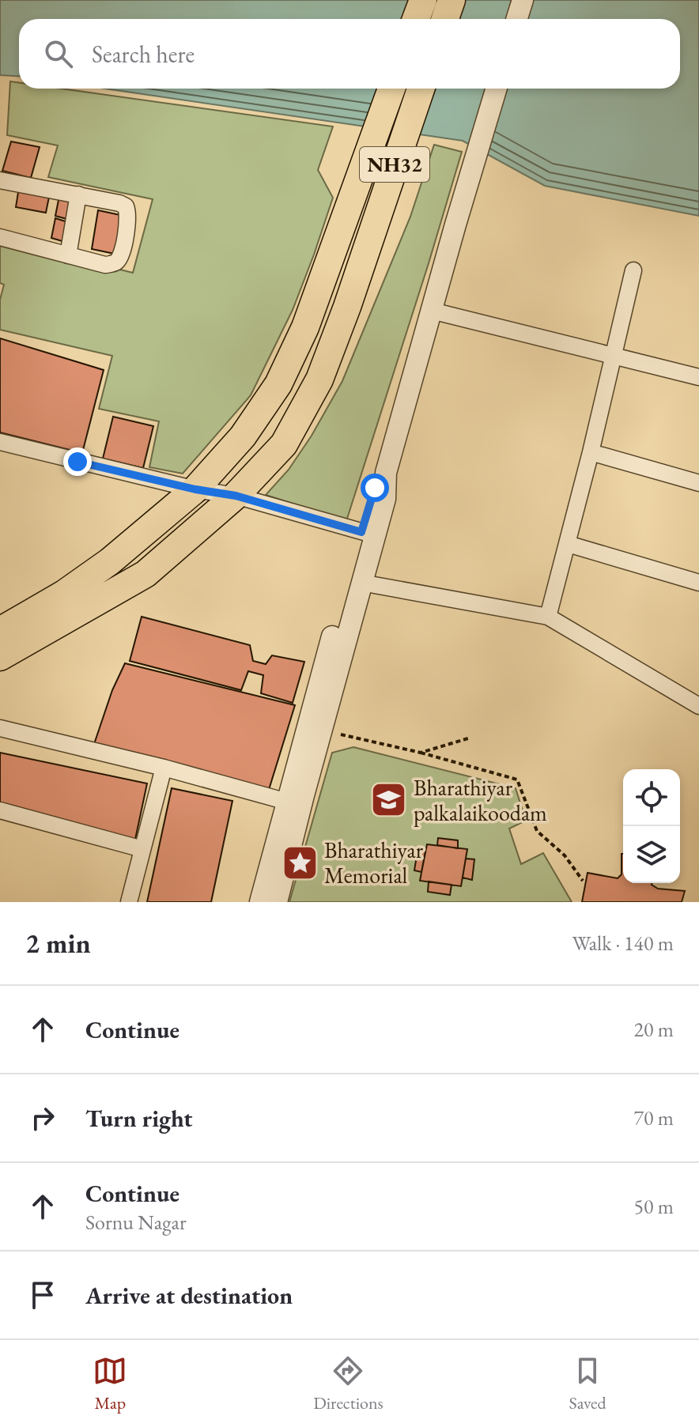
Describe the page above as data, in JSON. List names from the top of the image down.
{
  "streets": {
    "highway": ["NH32"]
  },
  "places": {
    "school or university": ["Bharathiyar palkalaikoodam"],
    "place": ["Bharathiyar Memorial"]
  },
  "page": {
    "search": "Search here",
    "heading": ["2 min", "Walk · 140 m"],
    "list": [
      ["Continue", "20 m"],
      ["Turn right", "70 m"],
      ["Continue", "Sornu Nagar", "50 m"],
      "Arrive at destination"
    ],
    "nav": ["Map", "Directions", "Saved"]
  }
}
